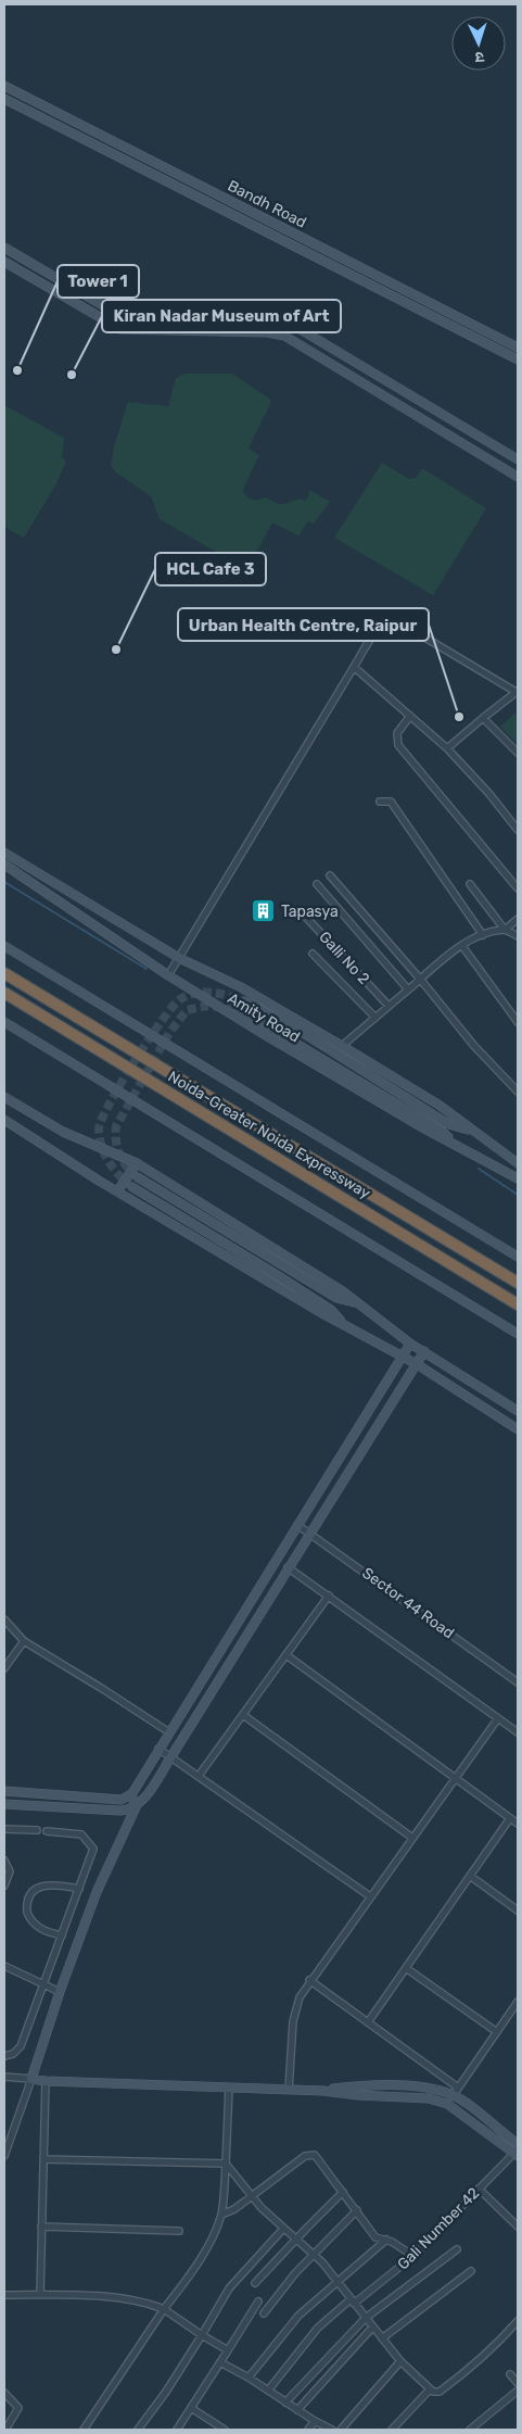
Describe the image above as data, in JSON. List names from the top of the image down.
{
  "streets": {
    "highway": ["Noida-Greater Noida Expressway"],
    "street": [
      "Bandh Road",
      "Galli No 2",
      "Amity Road",
      "Sector 44 Road",
      "Gali Number 42"
    ]
  },
  "places": {
    "other": [
      "Tower 1",
      "Kiran Nadar Museum of Art",
      "HCL Cafe 3",
      "Urban Health Centre, Raipur"
    ],
    "building": ["Tapasya"]
  },
  "north": "bottom"
}
